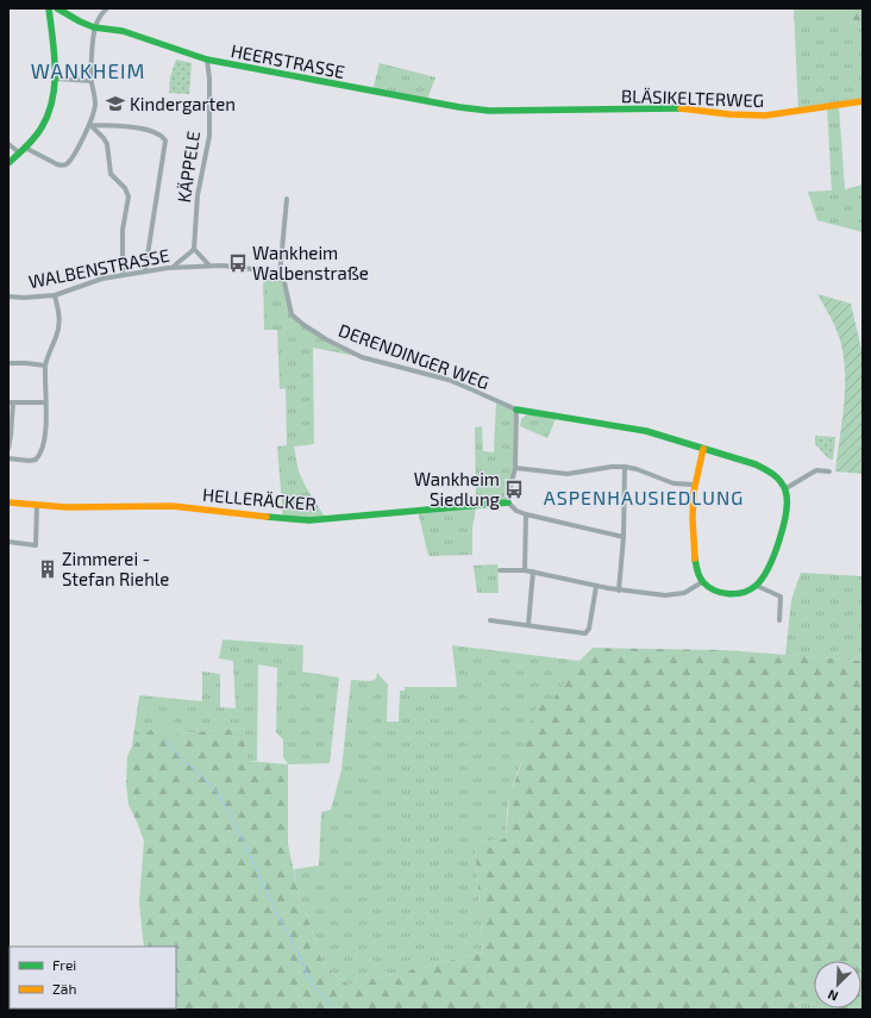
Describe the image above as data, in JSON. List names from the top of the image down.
{
  "streets": {
    "street": [
      "HEERSTRASSE",
      "BLÄSIKELTERWEG",
      "KÄPPELE",
      "WALBENSTRASSE",
      "DERENDINGER WEG",
      "HELLERÄCKER"
    ]
  },
  "crossings": [
    ["HEERSTRASSE", "BLÄSIKELTERWEG"],
    ["HEERSTRASSE", "KÄPPELE"],
    ["WALBENSTRASSE", "DERENDINGER WEG"]
  ],
  "districts": ["WANKHEIM", "ASPENHAUSIEDLUNG"],
  "places": {
    "school or university": ["Kindergarten"],
    "bus stop": ["Wankheim Walbenstraße", "Wankheim Siedlung"],
    "building": ["Zimmerei - Stefan Riehle"]
  },
  "legend": ["Frei", "Zäh"],
  "north": "bottom left"
}
